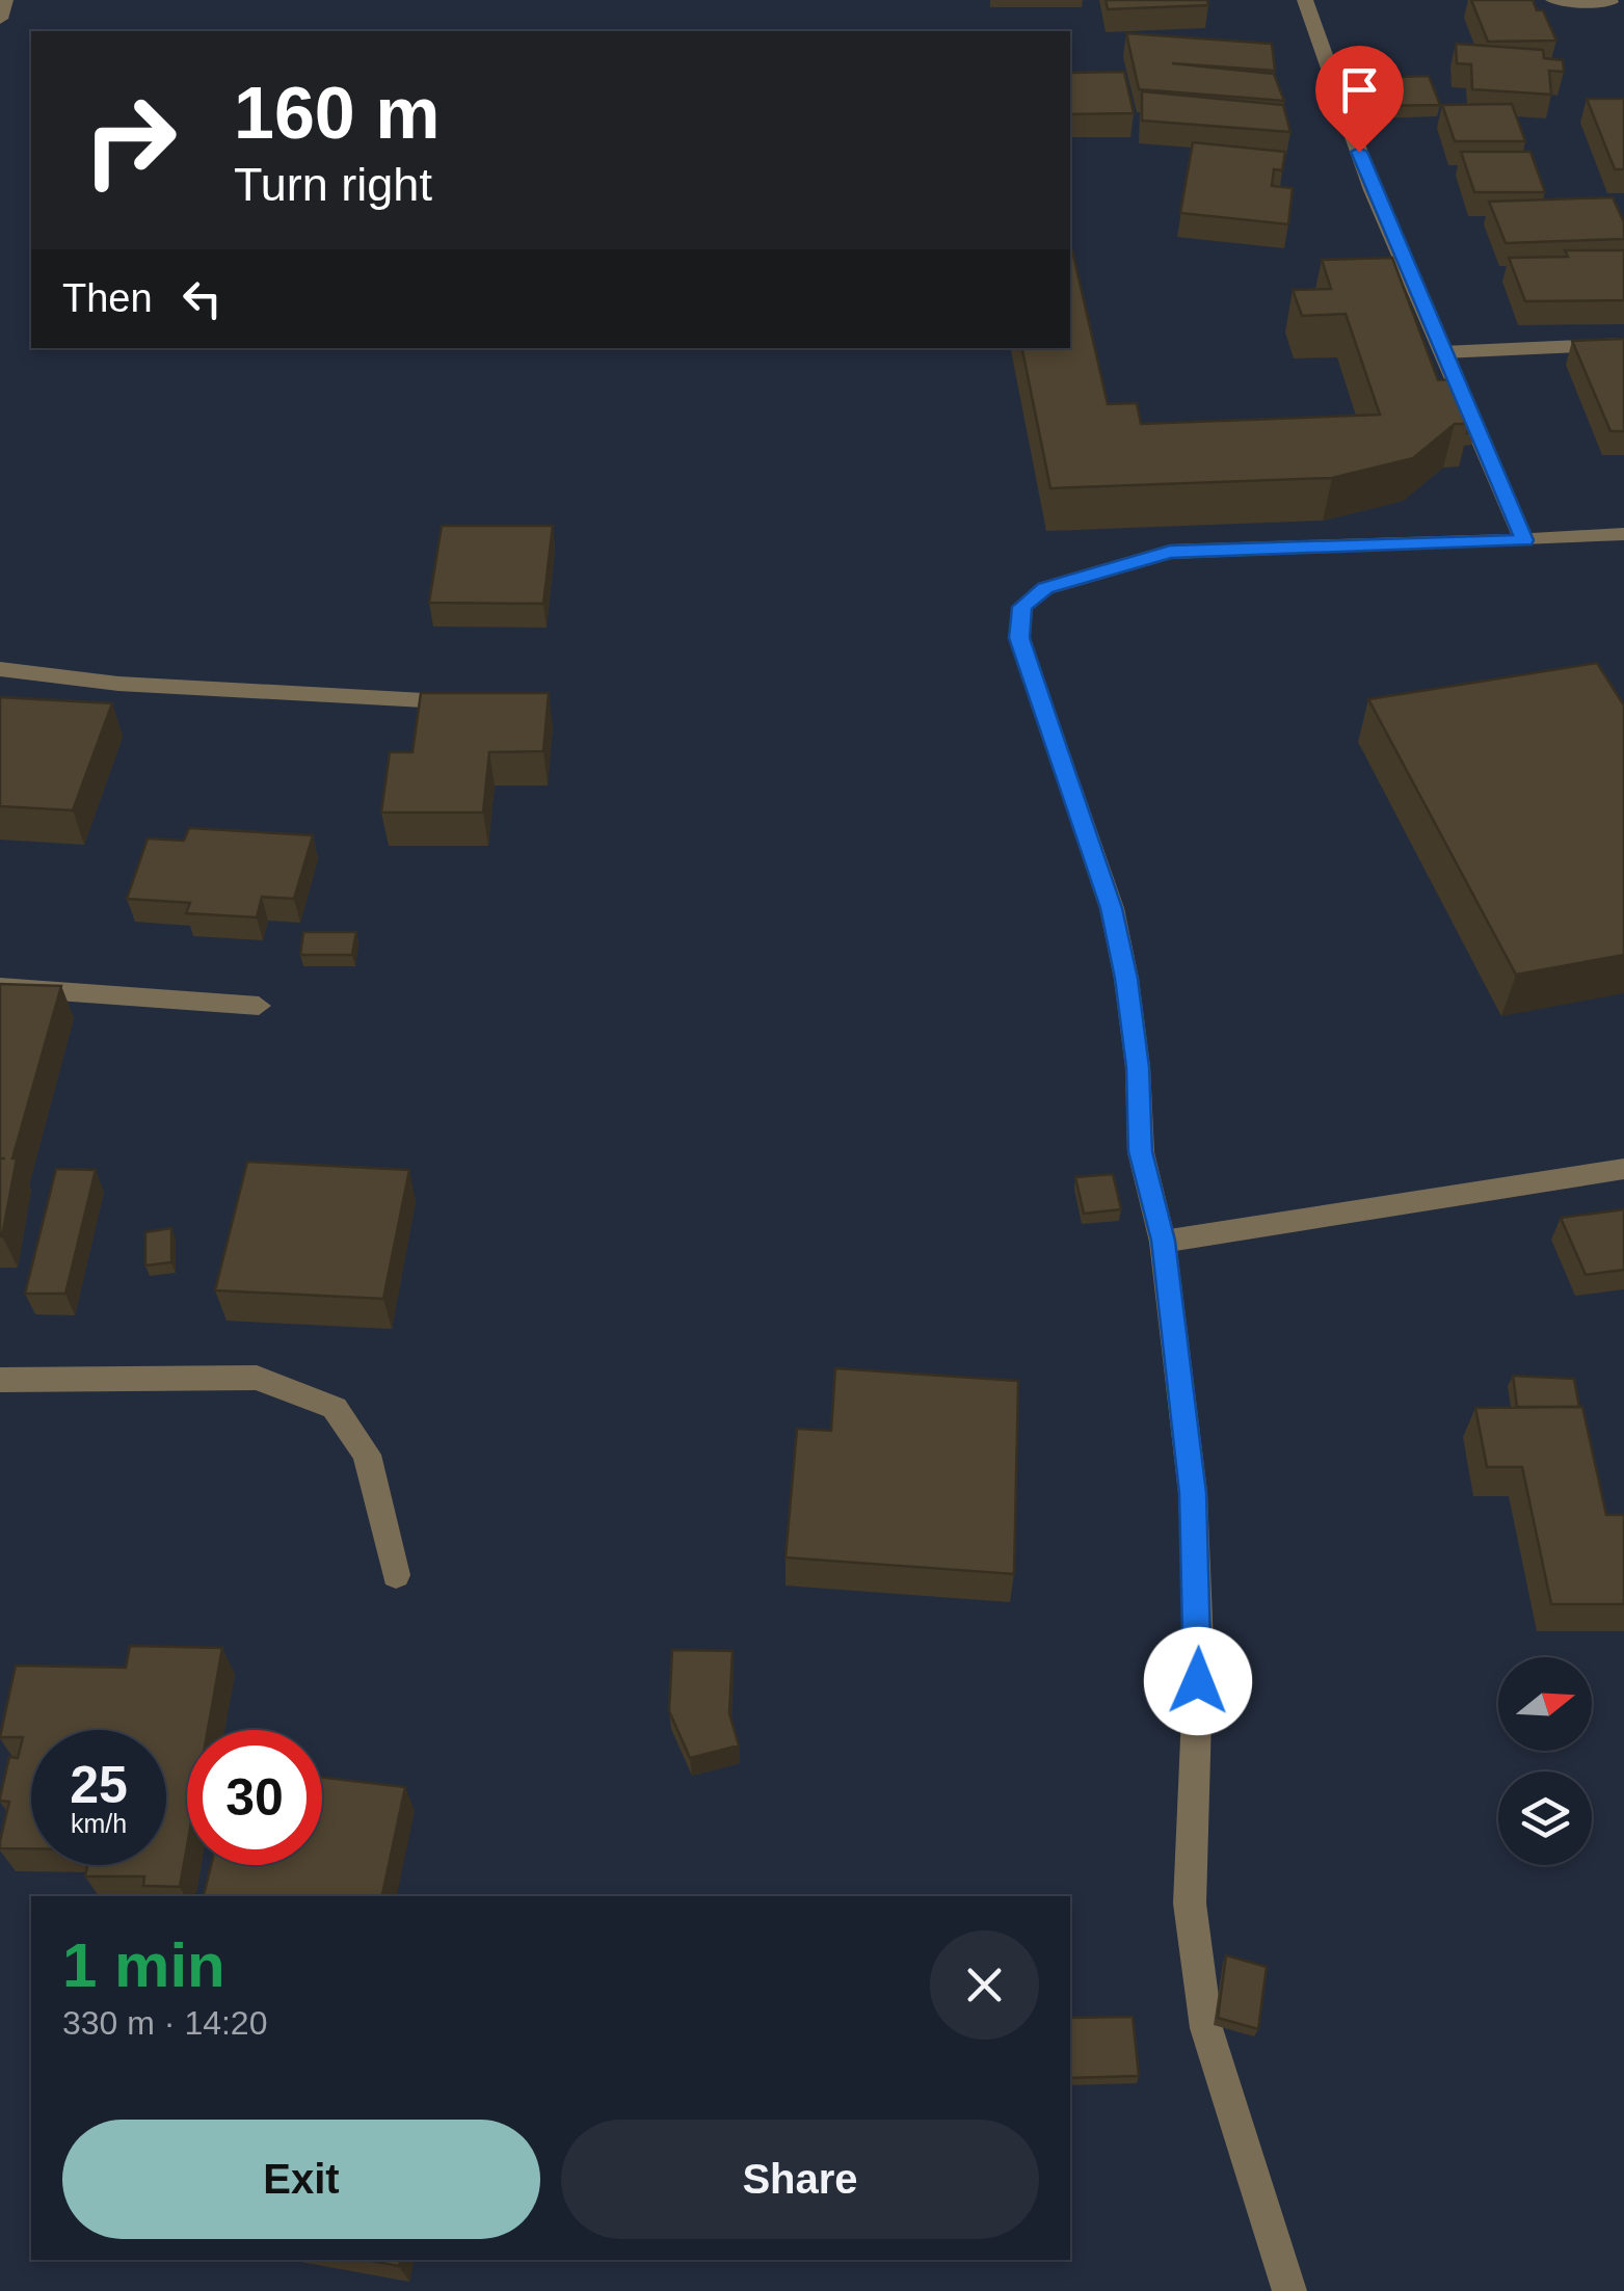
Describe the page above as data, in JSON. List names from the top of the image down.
{
  "north": "right",
  "page": {
    "turn": ["160 m", "Turn right"],
    "then": "Then",
    "speed": "25 km/h",
    "limit": "30",
    "heading": ["1 min", "330 m · 14:20"],
    "buttons": ["Exit", "Share"]
  }
}
